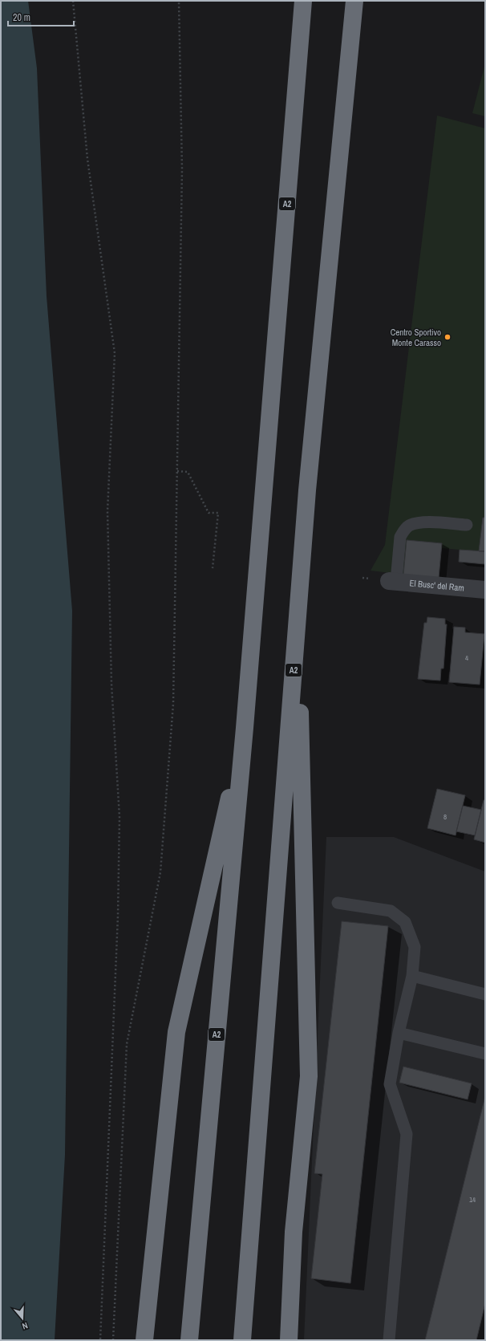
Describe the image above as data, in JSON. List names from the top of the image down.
{
  "streets": {
    "highway": ["A2"],
    "street": ["El Busc' del Ram"]
  },
  "places": ["Centro Sportivo Monte Carasso"],
  "house_numbers": ["4", "8", "14"],
  "scale_bar": "20 m",
  "north": "bottom"
}
